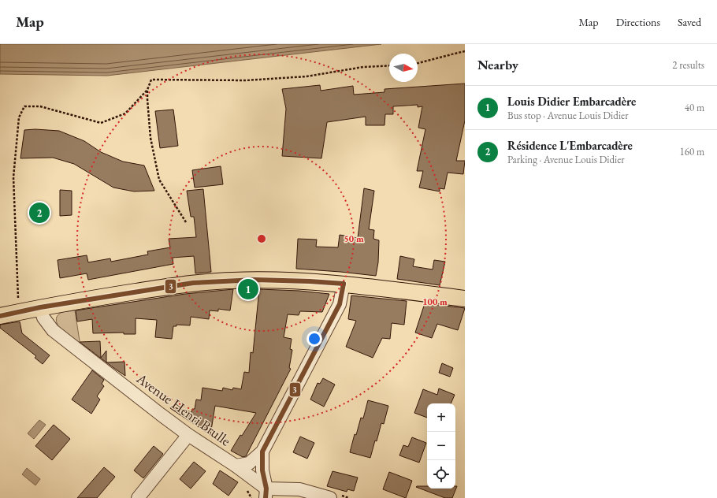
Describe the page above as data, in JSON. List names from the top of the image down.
{
  "streets": {
    "street": ["Avenue Henri Brulle"]
  },
  "lines": ["transit line 3"],
  "north": "right",
  "page": {
    "header": "Map",
    "nav": ["Map", "Directions", "Saved"],
    "heading": ["Nearby", "2 results"],
    "list": [
      {
        "mark": "1",
        "name": "Louis Didier Embarcadère",
        "note": "Bus stop · Avenue Louis Didier",
        "value": "40 m"
      },
      {
        "mark": "2",
        "name": "Résidence L'Embarcadère",
        "note": "Parking · Avenue Louis Didier",
        "value": "160 m"
      }
    ],
    "pins": ["2", "1"],
    "map_buttons": ["+", "−"]
  },
  "rings": ["50 m", "100 m"]
}
